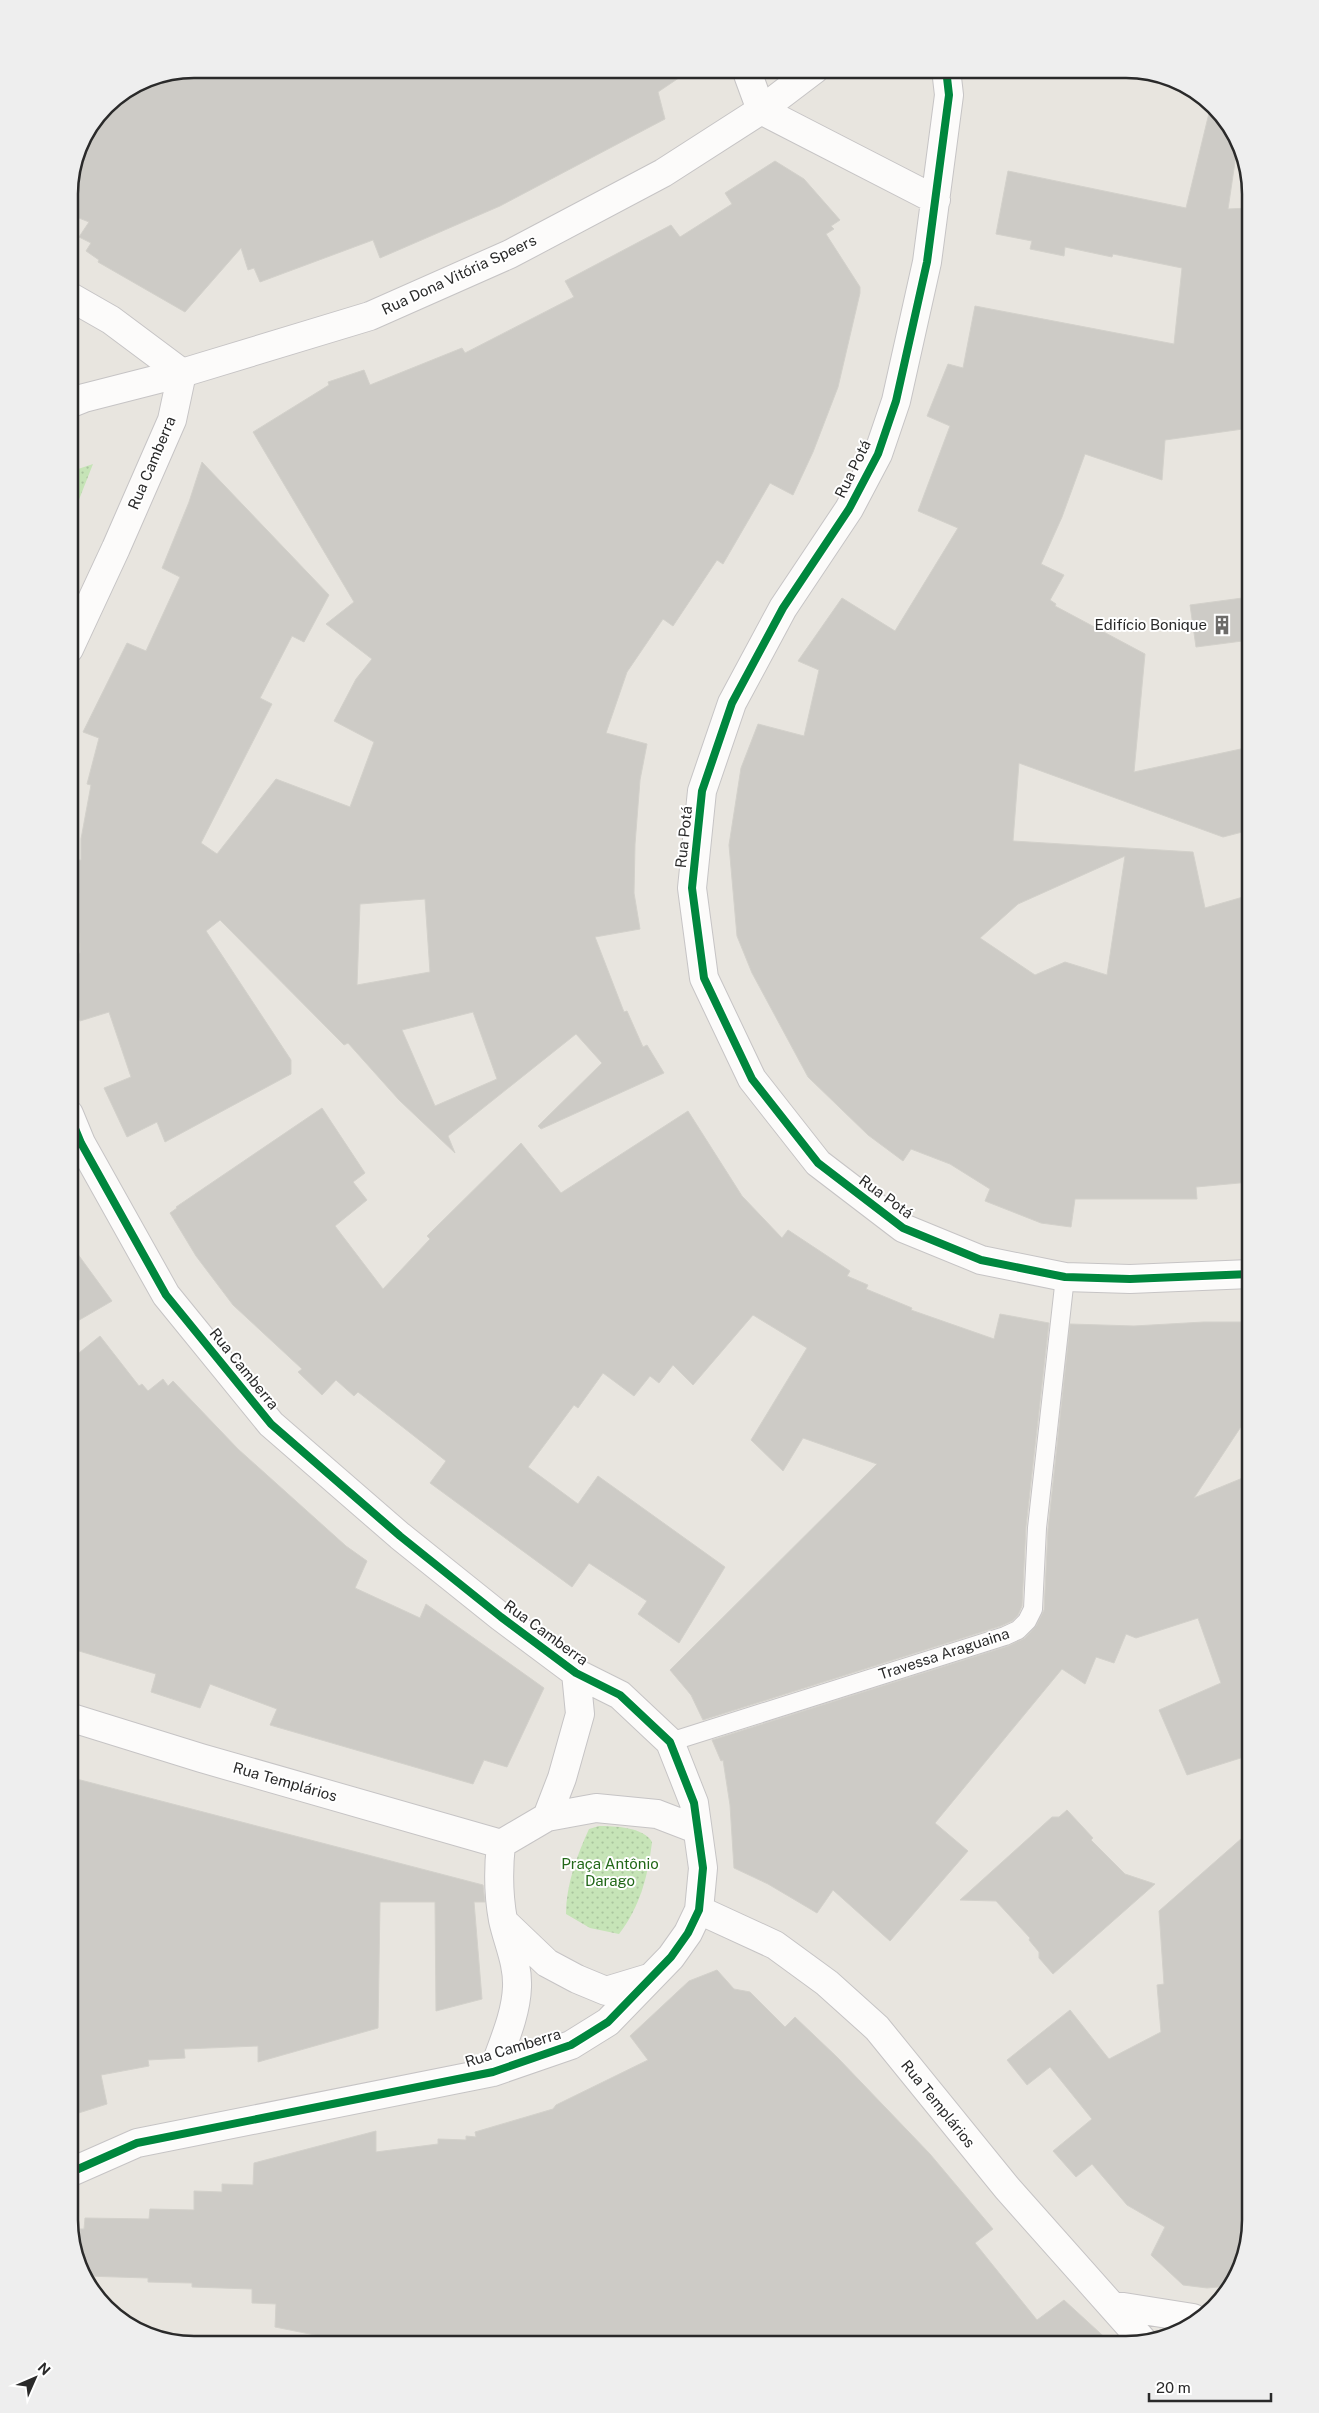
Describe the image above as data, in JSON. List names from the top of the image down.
{
  "streets": {
    "street": [
      "Rua Dona Vitória Speers",
      "Rua Camberra",
      "Rua Potá",
      "Rua Templários"
    ],
    "lane": ["Travessa Araguaina"]
  },
  "crossings": [
    ["Rua Dona Vitória Speers", "Rua Camberra"],
    ["Rua Camberra", "Travessa Araguaina"],
    ["Rua Camberra", "Rua Templários"],
    ["Rua Potá", "Travessa Araguaina"]
  ],
  "parks": ["Praça Antônio Darago"],
  "places": {
    "building": ["Edifício Bonique"]
  },
  "scale_bar": "20 m",
  "north": "top right"
}
